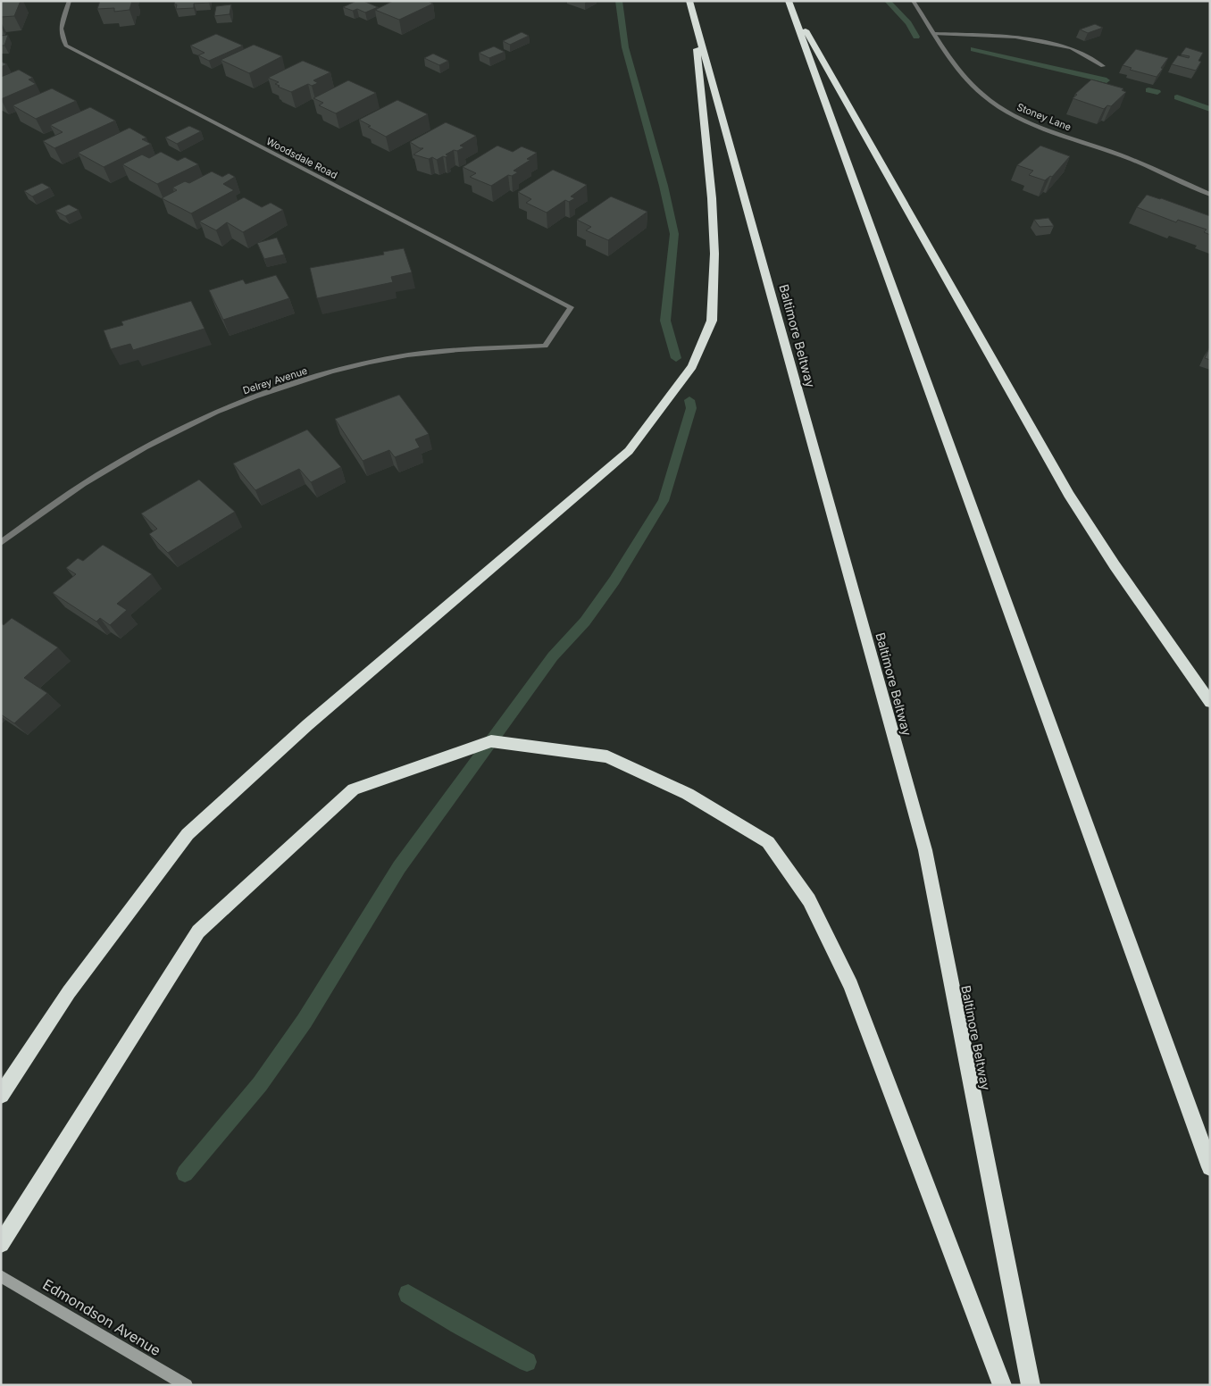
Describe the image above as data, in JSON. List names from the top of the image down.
{
  "streets": {
    "highway": ["Baltimore Beltway"],
    "main road": ["Edmondson Avenue"],
    "street": ["Stoney Lane", "Woodsdale Road", "Delrey Avenue"]
  },
  "crossings": [
    ["Woodsdale Road", "Delrey Avenue"]
  ]
}
